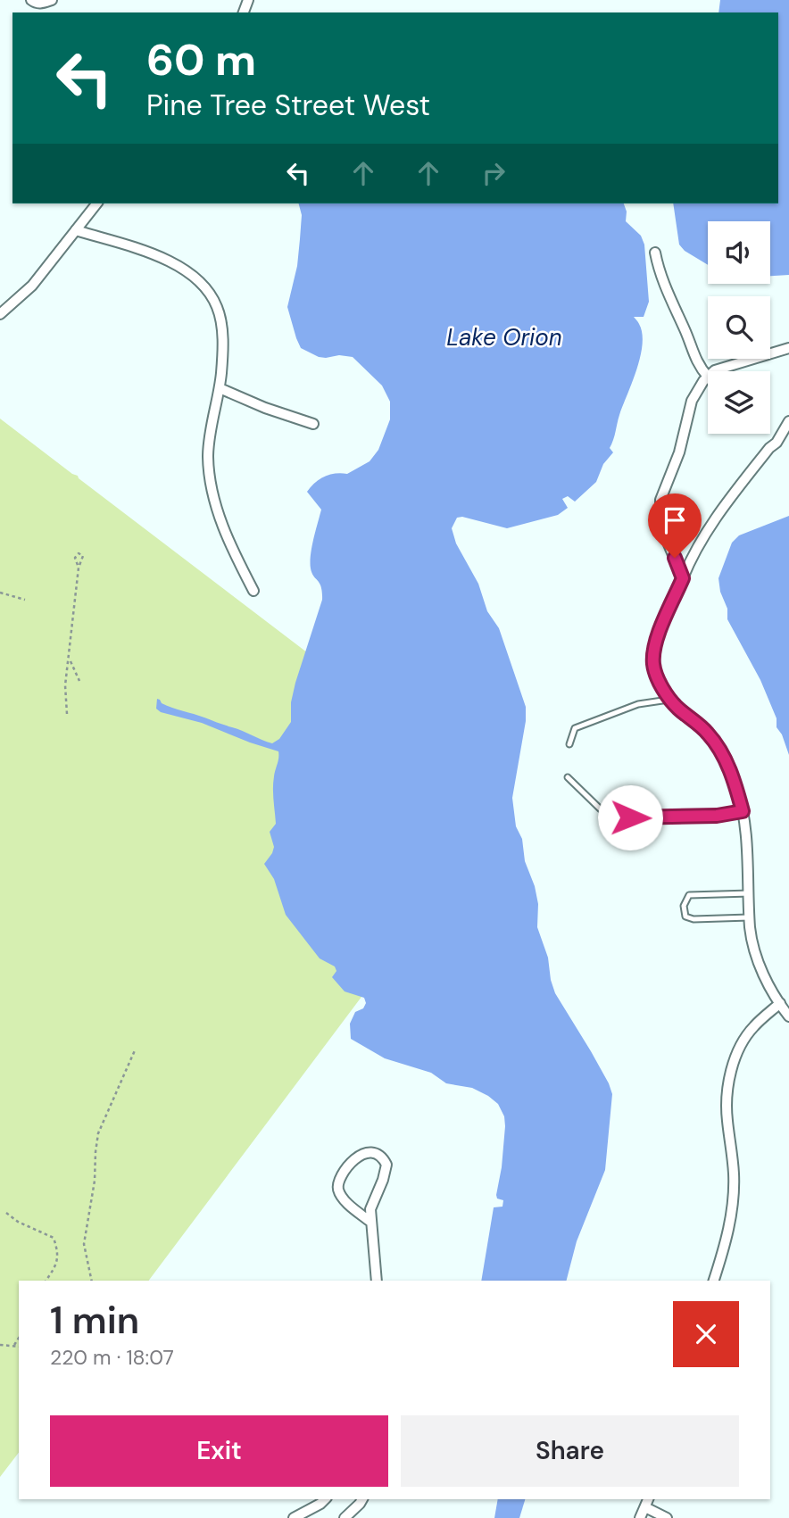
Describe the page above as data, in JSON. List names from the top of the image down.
{
  "water": ["Lake Orion"],
  "page": {
    "turn": ["60 m", "Pine Tree Street West"],
    "heading": ["1 min", "220 m · 18:07"],
    "buttons": ["Exit", "Share"]
  }
}
